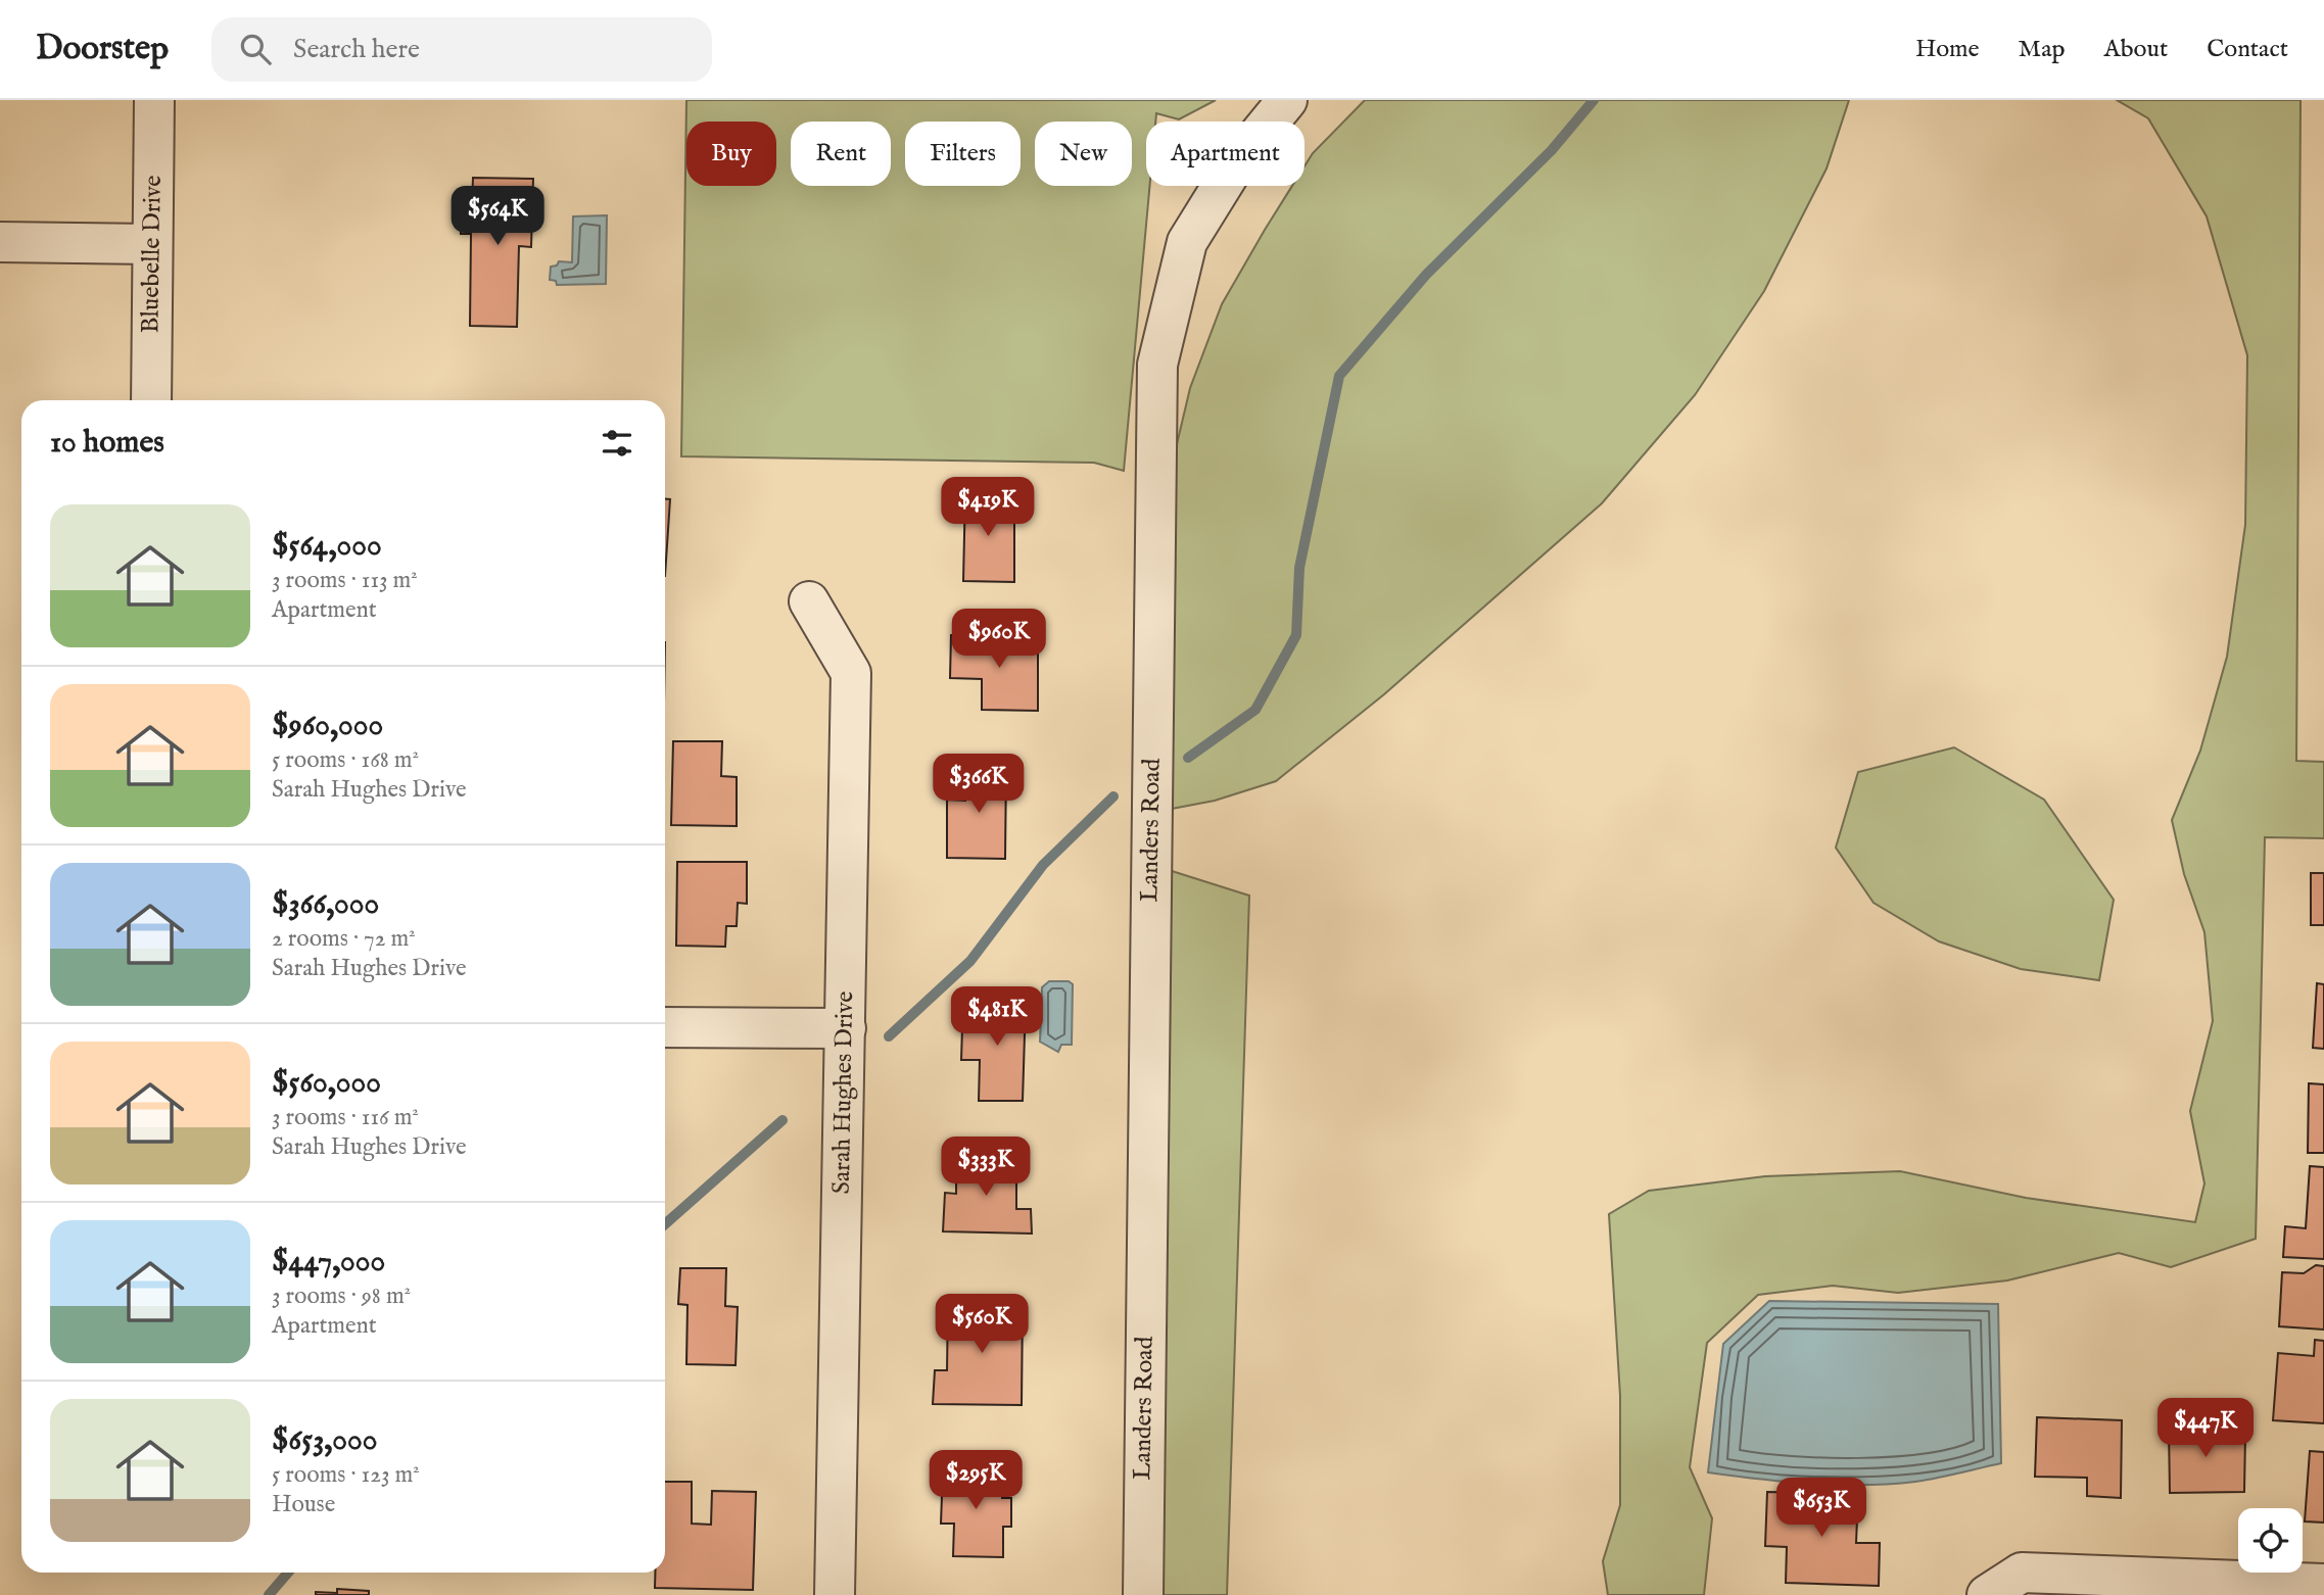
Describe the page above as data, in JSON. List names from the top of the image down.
{
  "streets": {
    "street": ["Bluebelle Drive", "Landers Road", "Sarah Hughes Drive"]
  },
  "page": {
    "header": "Doorstep",
    "search": "Search here",
    "nav": [
      "Home",
      "Map",
      "About",
      "Contact"
    ],
    "chip": [
      "Buy",
      "Rent",
      "Filters",
      "New",
      "Apartment"
    ],
    "price": [
      "$564K",
      "$419K",
      "$960K",
      "$366K",
      "$481K",
      "$333K",
      "$560K",
      "$447K",
      "$295K",
      "$653K"
    ],
    "heading": "10 homes",
    "list": [
      {
        "name": "$564,000",
        "note": "3 rooms · 113 m² · Apartment"
      },
      {
        "name": "$960,000",
        "note": "5 rooms · 168 m² · Sarah Hughes Drive"
      },
      {
        "name": "$366,000",
        "note": "2 rooms · 72 m² · Sarah Hughes Drive"
      },
      {
        "name": "$560,000",
        "note": "3 rooms · 116 m² · Sarah Hughes Drive"
      },
      {
        "name": "$447,000",
        "note": "3 rooms · 98 m² · Apartment"
      },
      {
        "name": "$653,000",
        "note": "5 rooms · 123 m² · House"
      }
    ]
  }
}
